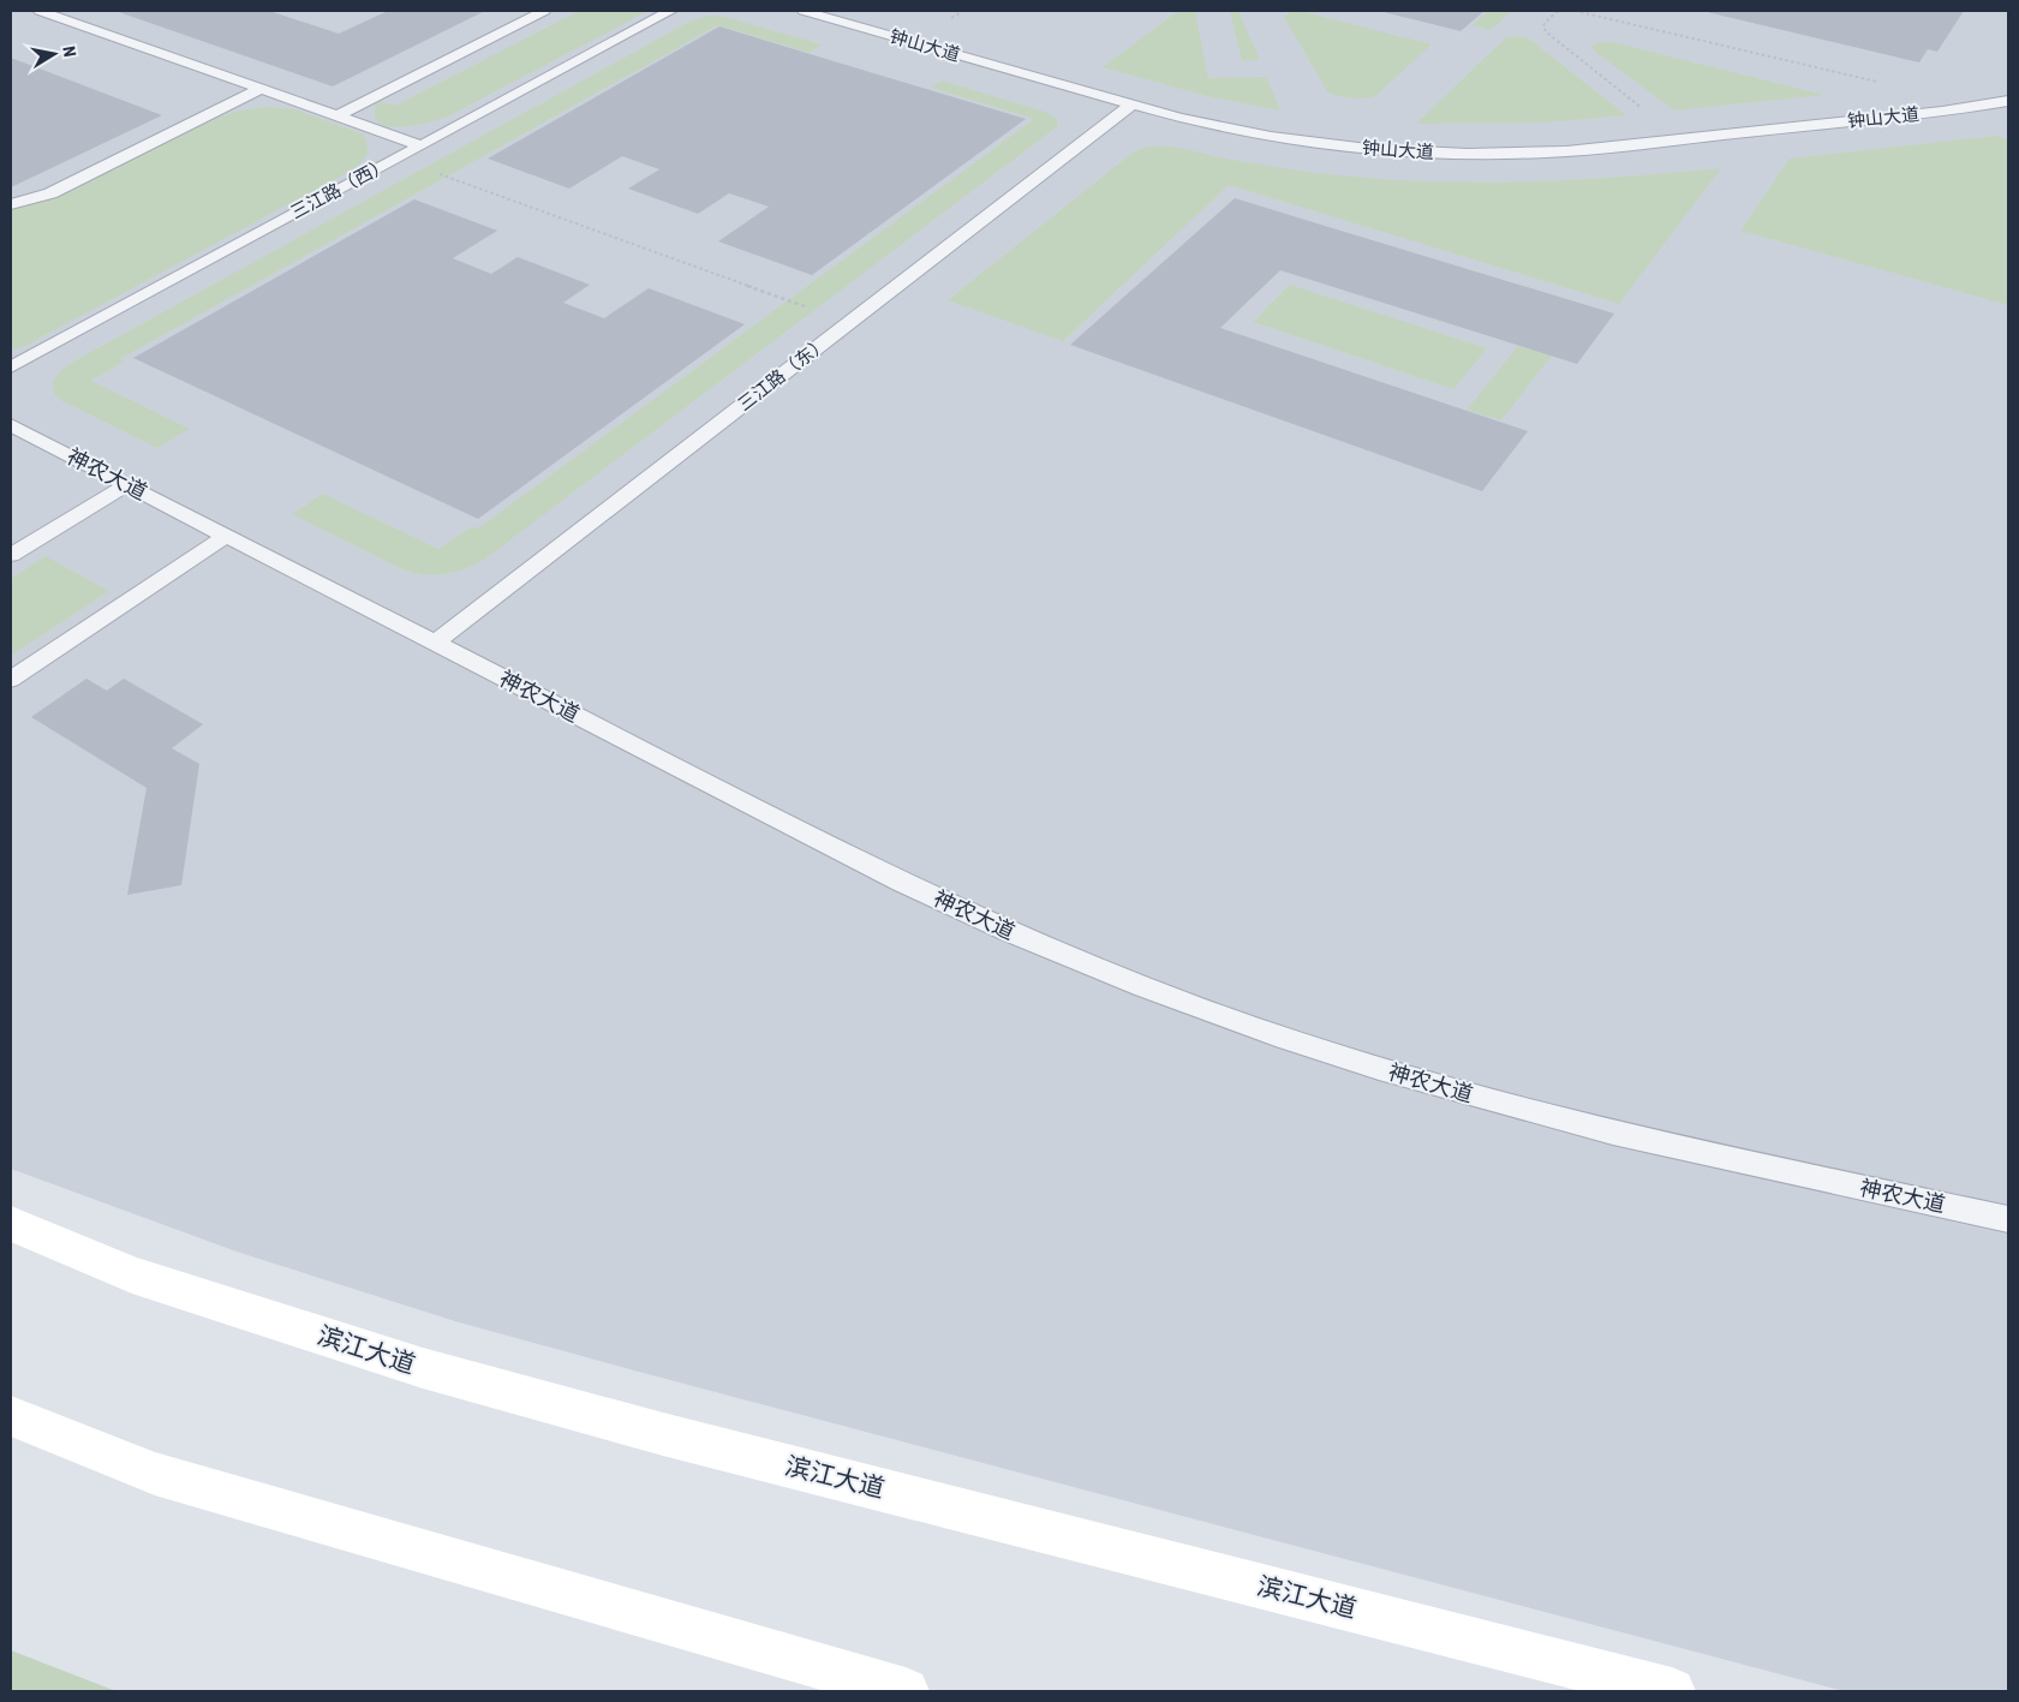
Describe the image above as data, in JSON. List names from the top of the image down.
{
  "streets": {
    "main road": ["滨江大道"],
    "lane": [
      "钟山大道",
      "三江路（西）",
      "三江路（东）",
      "神农大道"
    ]
  },
  "crossings": [
    ["钟山大道", "三江路（东）"],
    ["三江路（东）", "神农大道"]
  ],
  "north": "right"
}
